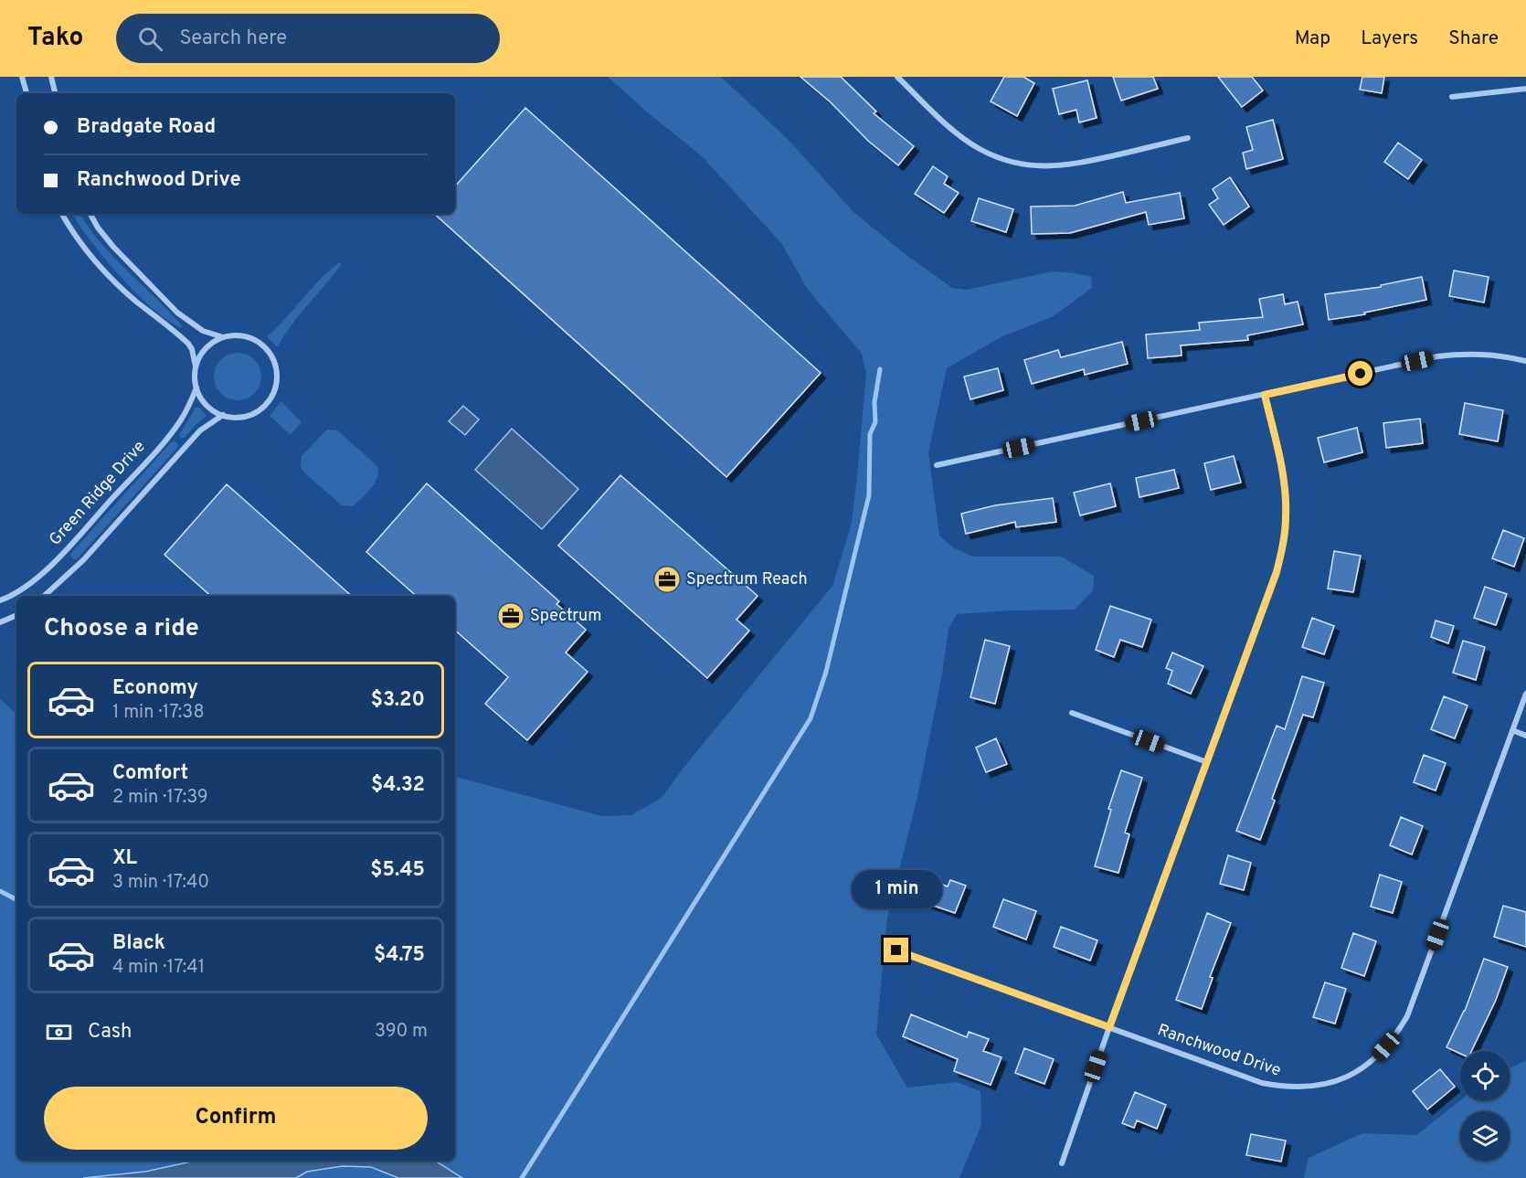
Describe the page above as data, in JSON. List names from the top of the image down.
{
  "streets": {
    "street": ["Green Ridge Drive", "Ranchwood Drive"]
  },
  "places": {
    "office": ["Spectrum Reach", "Spectrum"]
  },
  "page": {
    "header": "Tako",
    "search": "Search here",
    "nav": ["Map", "Layers", "Share"],
    "banner": ["Bradgate Road", "Ranchwood Drive"],
    "heading": "Choose a ride",
    "list": [
      {
        "name": "Economy",
        "note": "1 min · 17:38",
        "value": "$3.20"
      },
      {
        "name": "Comfort",
        "note": "2 min · 17:39",
        "value": "$4.32"
      },
      {
        "name": "XL",
        "note": "3 min · 17:40",
        "value": "$5.45"
      },
      {
        "name": "Black",
        "note": "4 min · 17:41",
        "value": "$4.75"
      }
    ],
    "bubble": "1 min",
    "pay": ["Cash", "390 m"],
    "buttons": "Confirm"
  }
}
